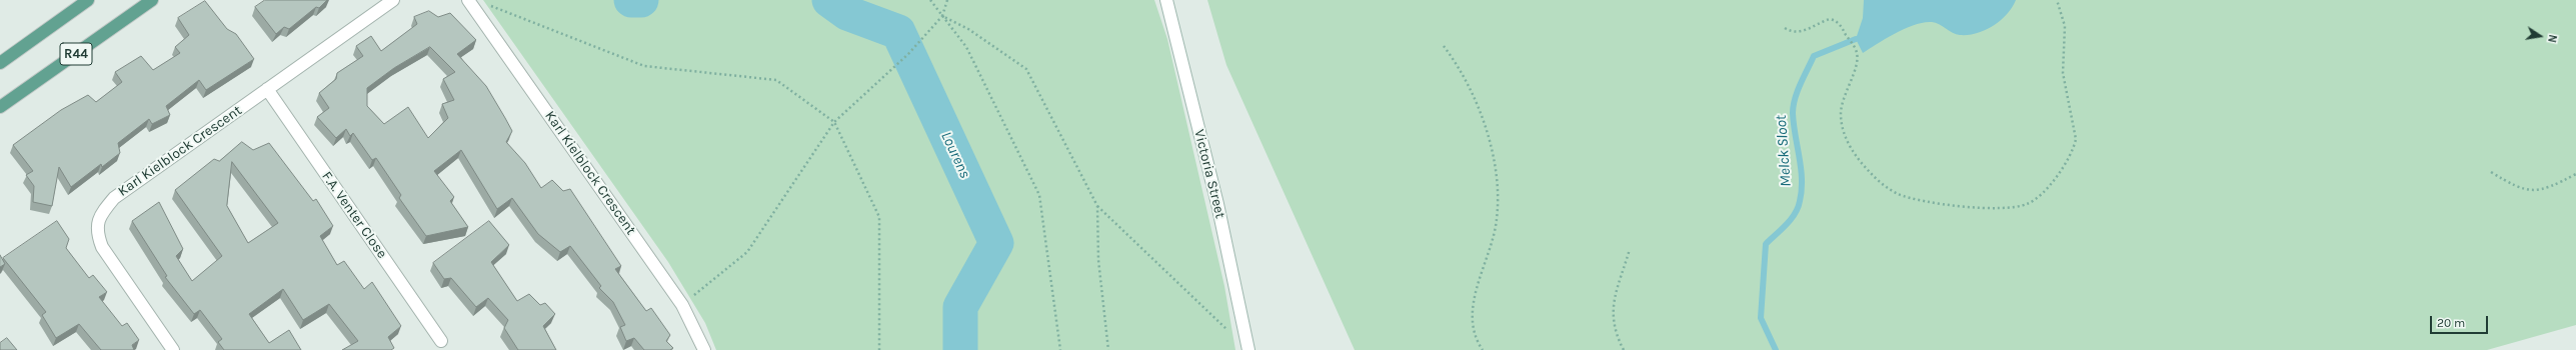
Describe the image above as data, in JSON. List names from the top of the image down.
{
  "streets": {
    "main road": ["R44"],
    "street": ["Karl Kielblock Crescent", "Victoria Street", "F.A. Venter Close"]
  },
  "crossings": [
    ["Karl Kielblock Crescent", "F.A. Venter Close"]
  ],
  "water": ["Melck Sloot", "Lourens"],
  "scale_bar": "20 m",
  "north": "right"
}
